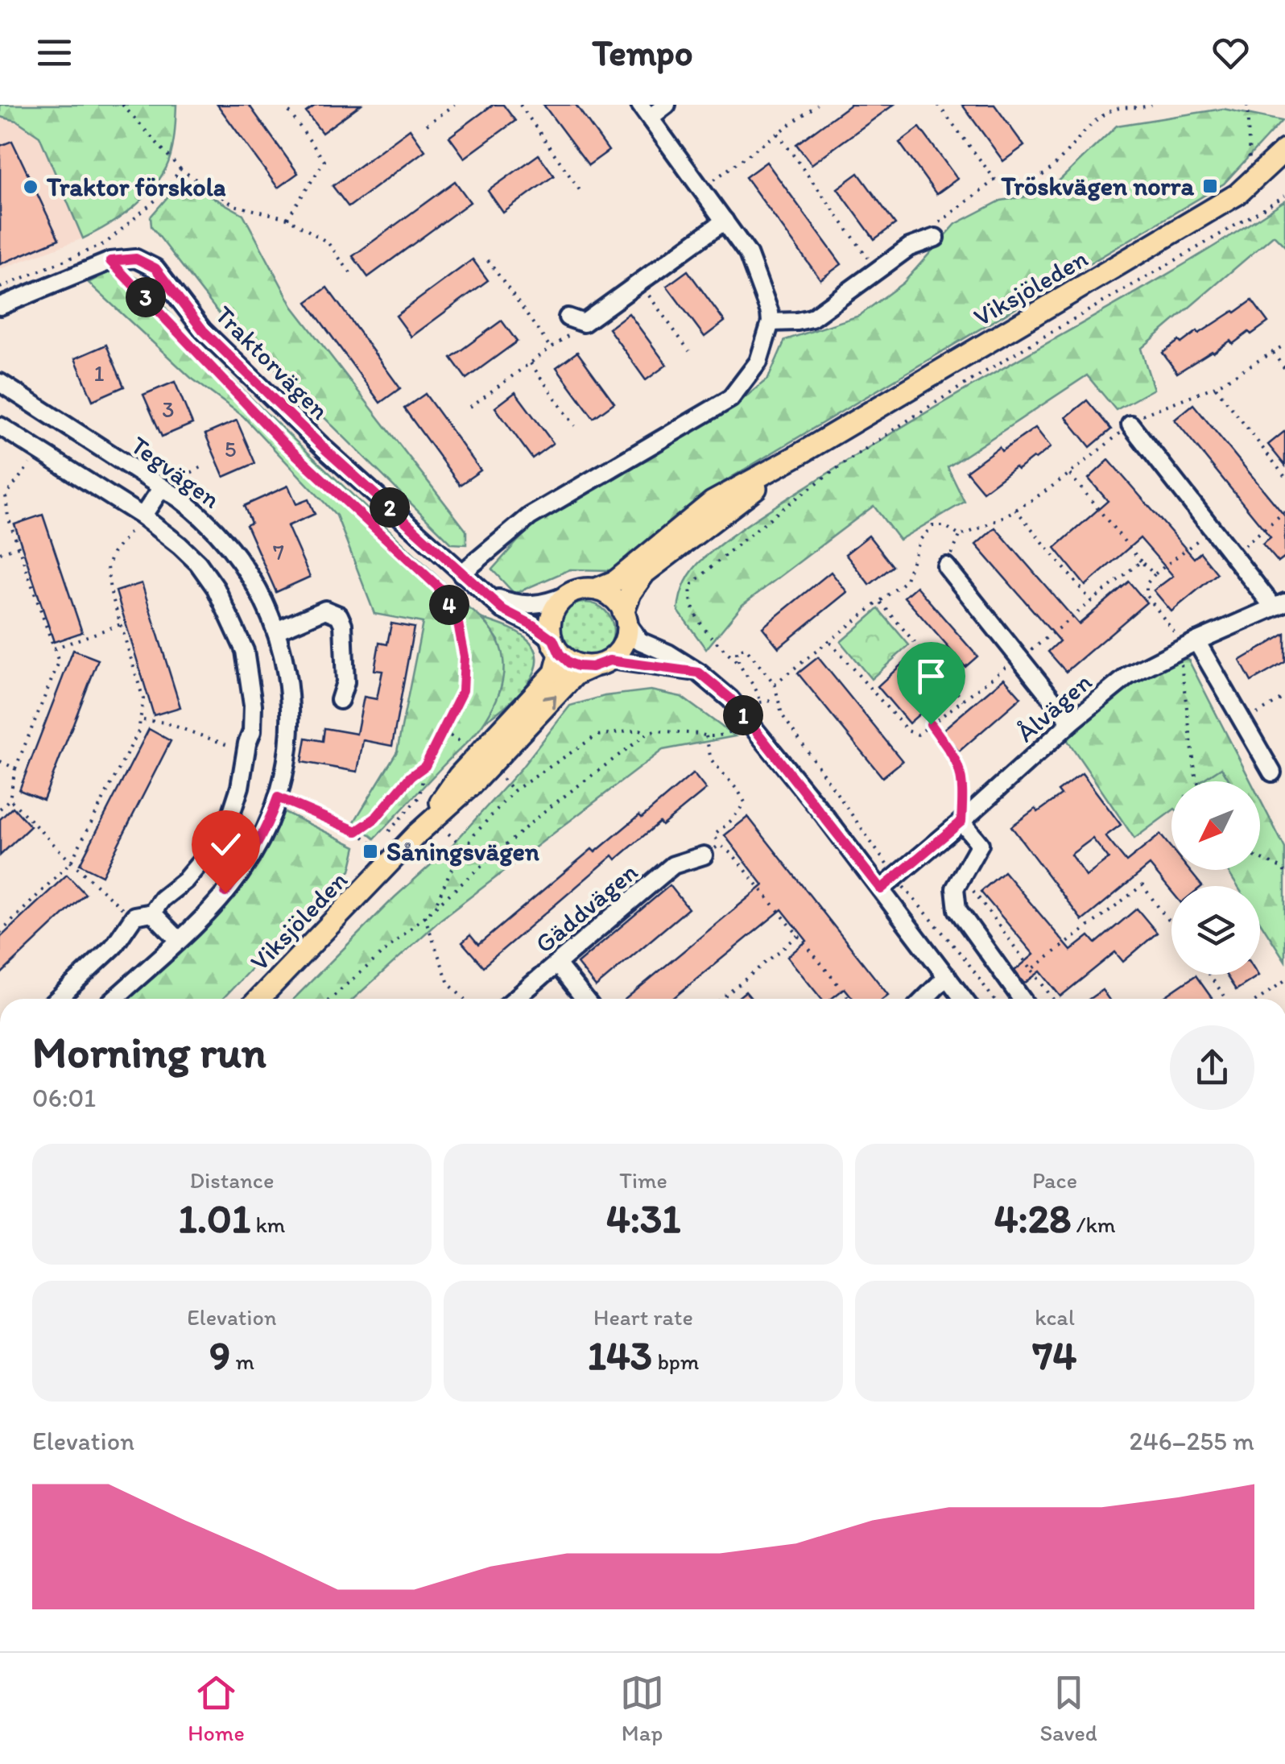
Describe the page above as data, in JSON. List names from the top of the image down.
{
  "streets": {
    "main road": ["Viksjöleden"],
    "street": [
      "Traktorvägen",
      "Tegvägen",
      "Ålvägen",
      "Gäddvägen"
    ]
  },
  "crossings": [
    ["Viksjöleden", "Traktorvägen"]
  ],
  "places": {
    "transit": ["Tröskvägen norra", "Såningsvägen"],
    "other": ["Traktor förskola"]
  },
  "house_numbers": [
    "1",
    "3",
    "5",
    "7"
  ],
  "north": "bottom left",
  "page": {
    "header": "Tempo",
    "pins": [
      "3",
      "2",
      "4",
      "1"
    ],
    "heading": ["Morning run", "06:01"],
    "stats": [
      ["Distance", "1.01 km"],
      ["Time", "4:31"],
      ["Pace", "4:28 /km"],
      ["Elevation", "9 m"],
      ["Heart rate", "143 bpm"],
      ["kcal", "74"]
    ],
    "chart": ["Elevation", "246–255 m"],
    "tabs": ["Home", "Map", "Saved"]
  }
}
